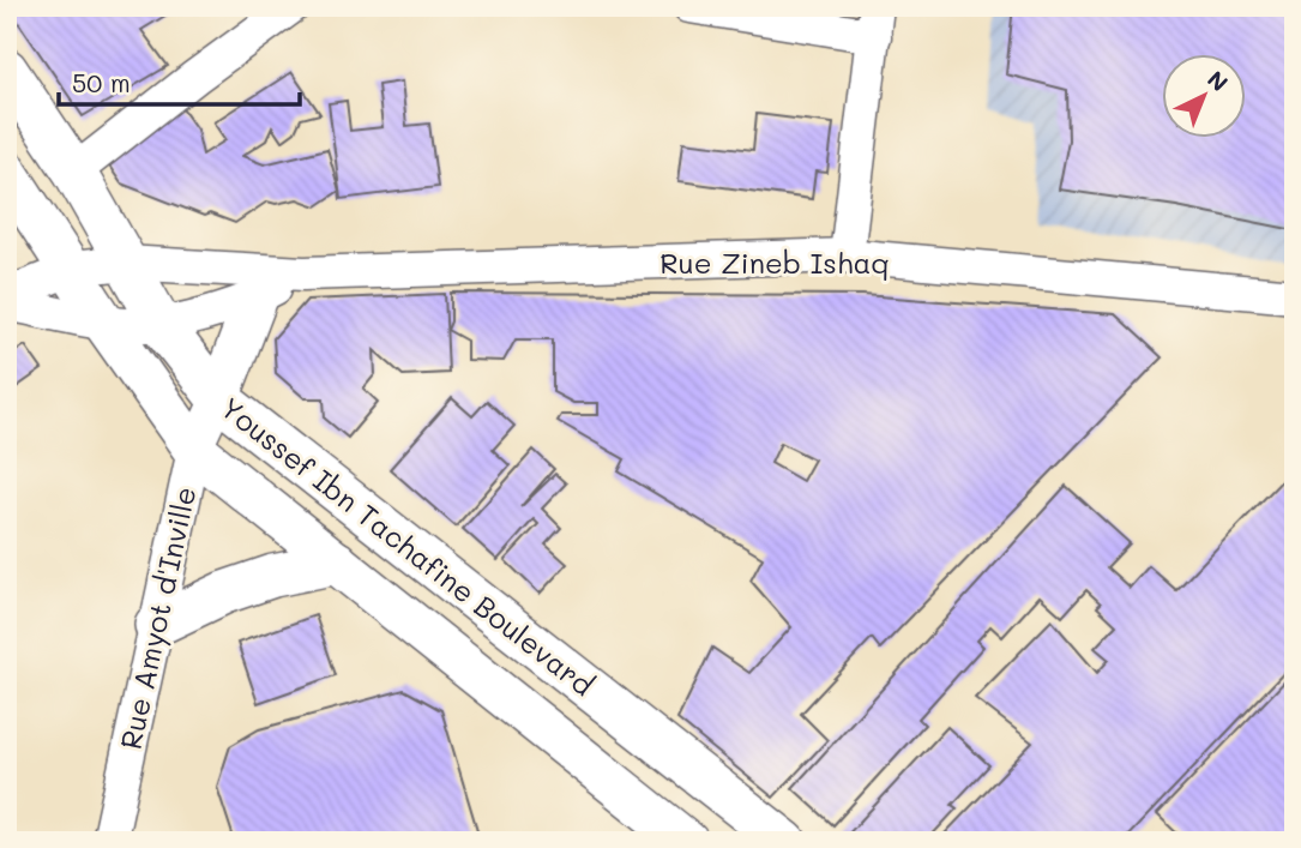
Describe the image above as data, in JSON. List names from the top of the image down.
{
  "streets": {
    "main road": ["Youssef Ibn Tachafine Boulevard"],
    "street": ["Rue Zineb Ishaq", "Rue Amyot d'Inville"]
  },
  "crossings": [
    ["Rue Zineb Ishaq", "Youssef Ibn Tachafine Boulevard"],
    ["Youssef Ibn Tachafine Boulevard", "Rue Amyot d'Inville"]
  ],
  "scale_bar": "50 m",
  "north": "top right"
}
